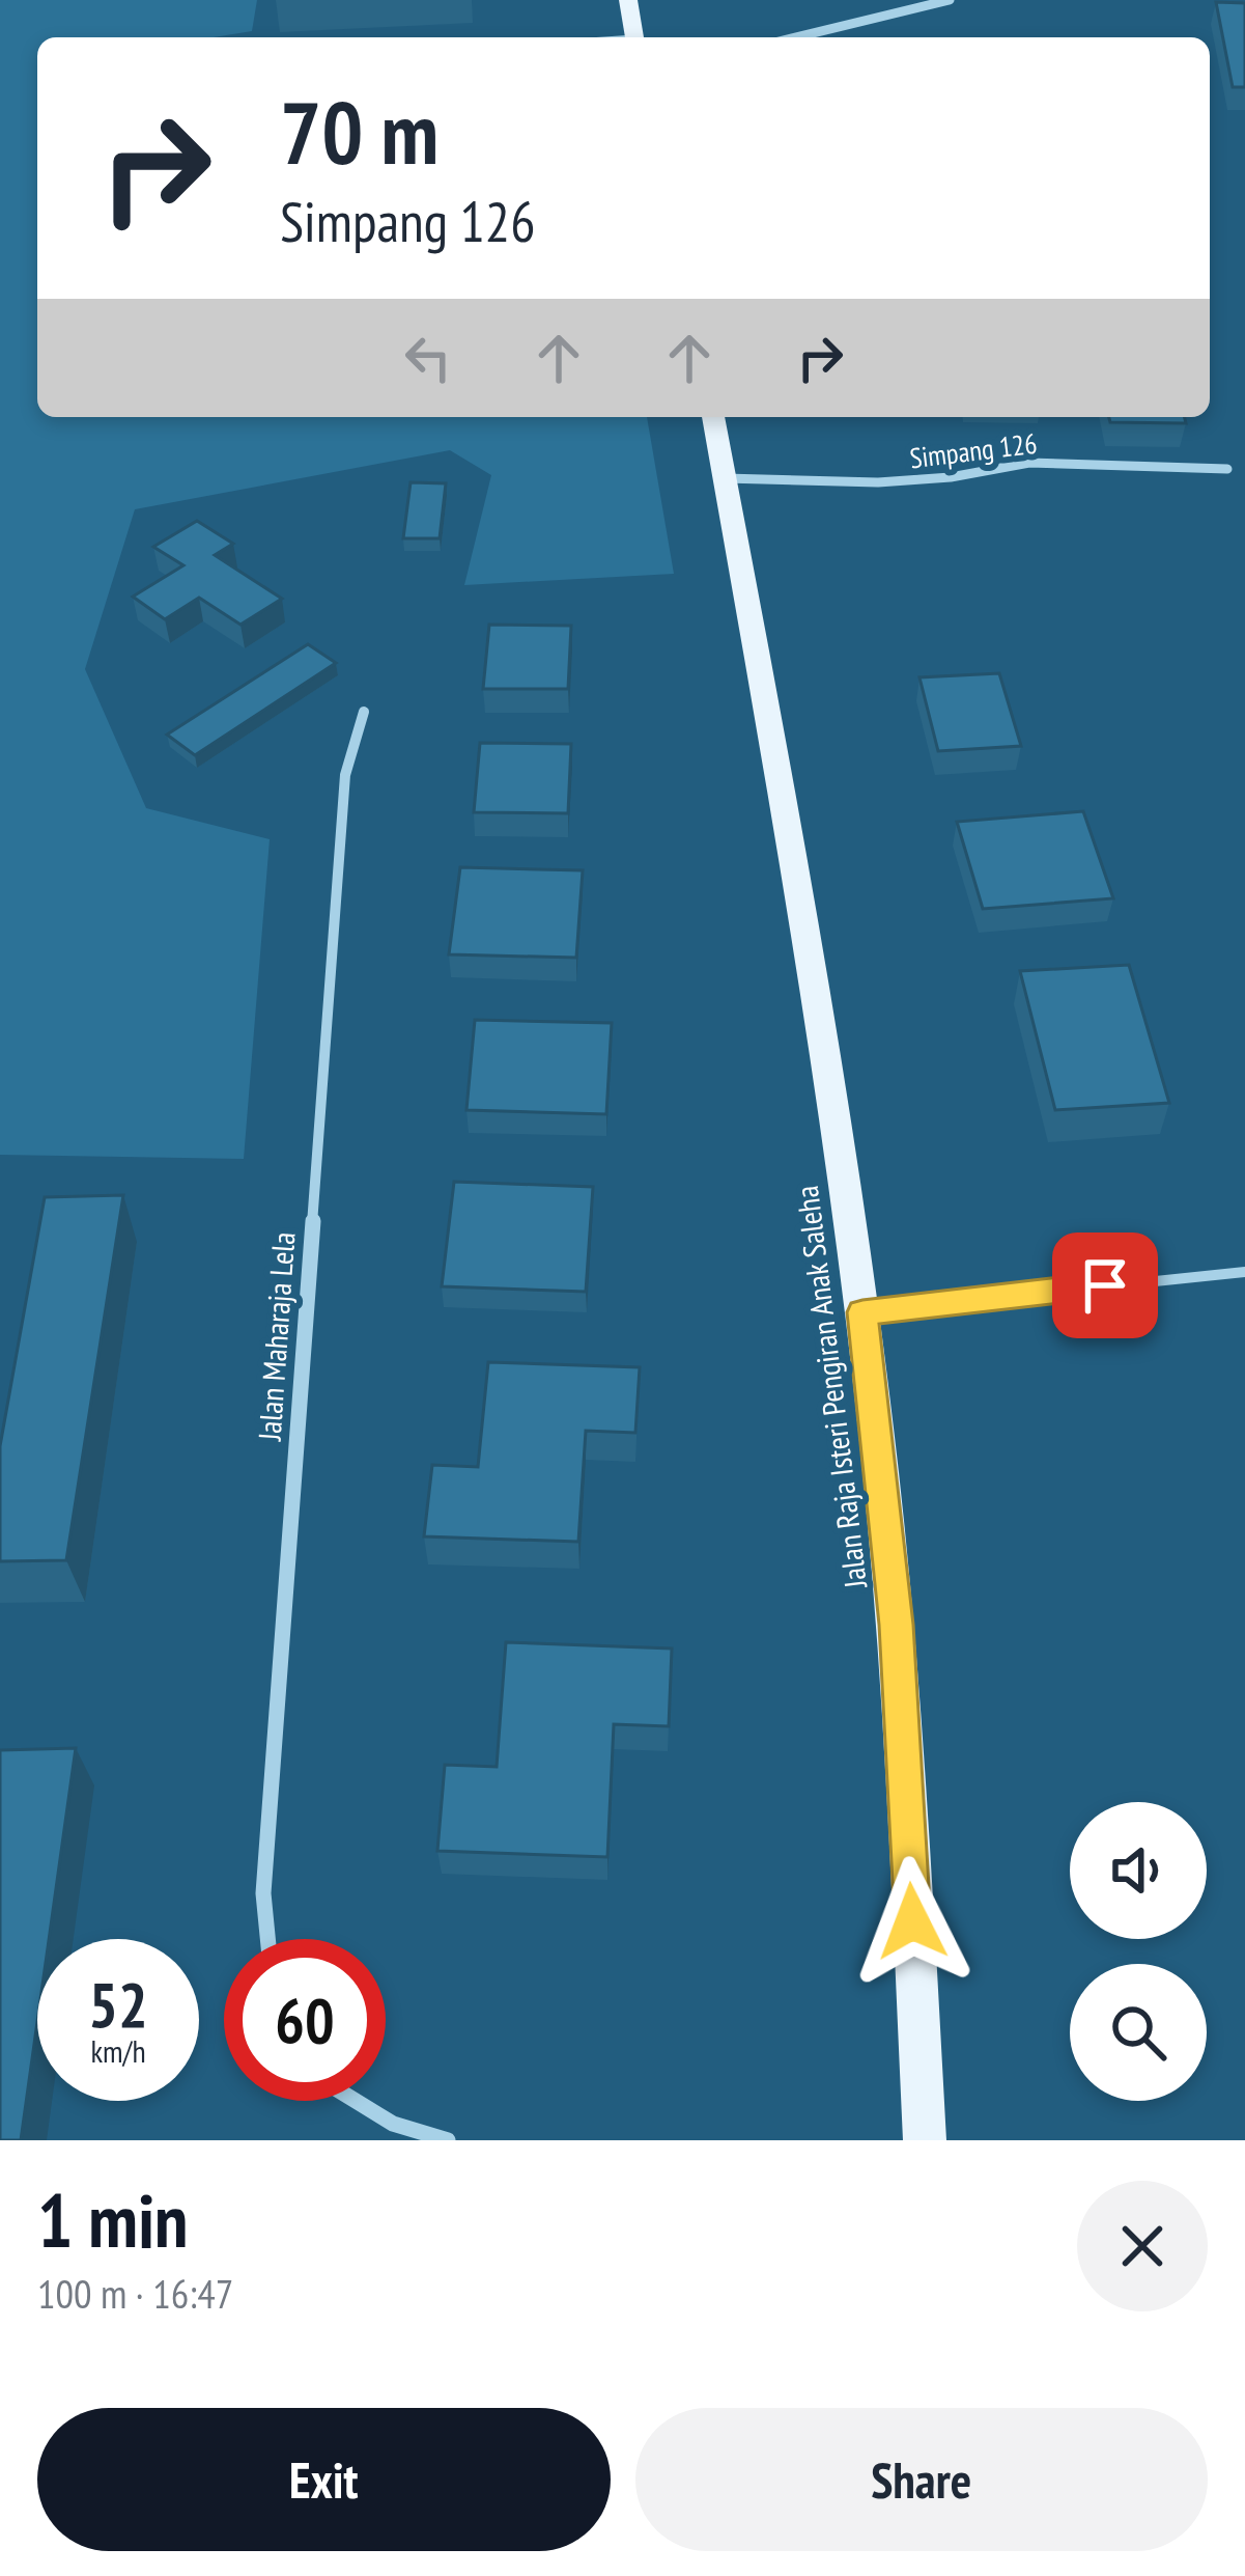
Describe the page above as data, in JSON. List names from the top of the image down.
{
  "streets": {
    "main road": ["Jalan Raja Isteri Pengiran Anak Saleha"],
    "street": ["Simpang 126", "Jalan Maharaja Lela"]
  },
  "crossings": [
    ["Simpang 126", "Jalan Raja Isteri Pengiran Anak Saleha"]
  ],
  "page": {
    "turn": ["70 m", "Simpang 126"],
    "speed": "52 km/h",
    "limit": "60",
    "heading": ["1 min", "100 m · 16:47"],
    "buttons": ["Exit", "Share"]
  }
}
